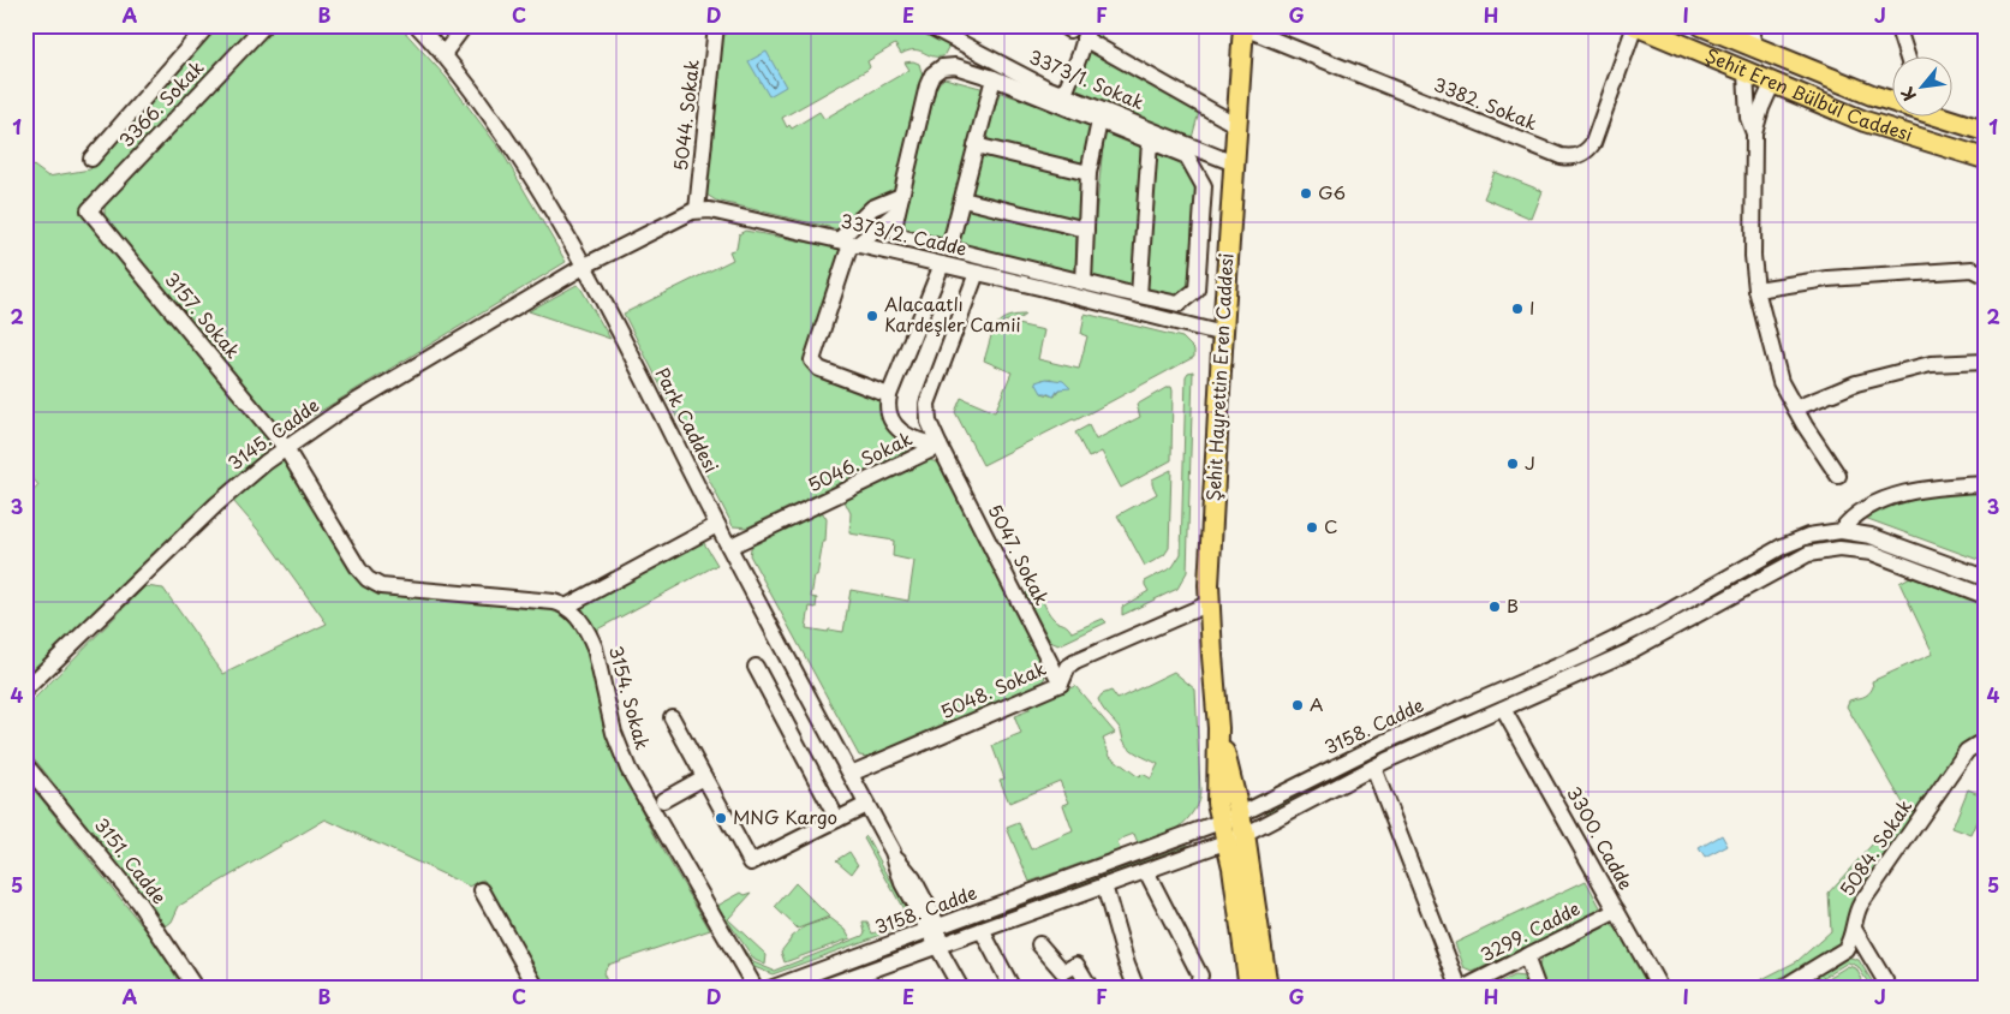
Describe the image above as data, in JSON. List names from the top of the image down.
{
  "streets": {
    "main road": ["Şehit Eren Bülbül Caddesi", "Şehit Hayrettin Eren Caddesi"],
    "street": [
      "3373/1. Sokak",
      "3366. Sokak",
      "3382. Sokak",
      "5044. Sokak",
      "3373/2. Cadde",
      "3157. Sokak",
      "Park Caddesi",
      "3145. Cadde",
      "5046. Sokak",
      "5047. Sokak",
      "5048. Sokak",
      "3154. Sokak",
      "3158. Cadde",
      "3300. Cadde",
      "5084. Sokak",
      "3151. Cadde",
      "3299. Cadde"
    ]
  },
  "crossings": [
    ["3373/1. Sokak", "Şehit Hayrettin Eren Caddesi"],
    ["Şehit Eren Bülbül Caddesi", "3382. Sokak"],
    ["3366. Sokak", "3157. Sokak"],
    ["3382. Sokak", "Şehit Hayrettin Eren Caddesi"],
    ["5044. Sokak", "3373/2. Cadde"],
    ["3373/2. Cadde", "Şehit Hayrettin Eren Caddesi"],
    ["3373/2. Cadde", "5046. Sokak"],
    ["3157. Sokak", "3145. Cadde"],
    ["Şehit Hayrettin Eren Caddesi", "5048. Sokak"],
    ["Şehit Hayrettin Eren Caddesi", "3158. Cadde"],
    ["Park Caddesi", "3145. Cadde"],
    ["Park Caddesi", "5046. Sokak"],
    ["Park Caddesi", "5048. Sokak"],
    ["Park Caddesi", "3158. Cadde"],
    ["5046. Sokak", "5047. Sokak"],
    ["5047. Sokak", "5048. Sokak"],
    ["3158. Cadde", "3300. Cadde"],
    ["3300. Cadde", "3299. Cadde"]
  ],
  "places": [
    "G6",
    "I",
    "Alacaatlı Kardeşler Camii",
    "J",
    "C",
    "B",
    "A",
    "MNG Kargo"
  ],
  "north": "bottom left",
  "grid": {
    "columns": [
      "A",
      "B",
      "C",
      "D",
      "E",
      "F",
      "G",
      "H",
      "I",
      "J"
    ],
    "rows": [
      "1",
      "2",
      "3",
      "4",
      "5"
    ]
  }
}
